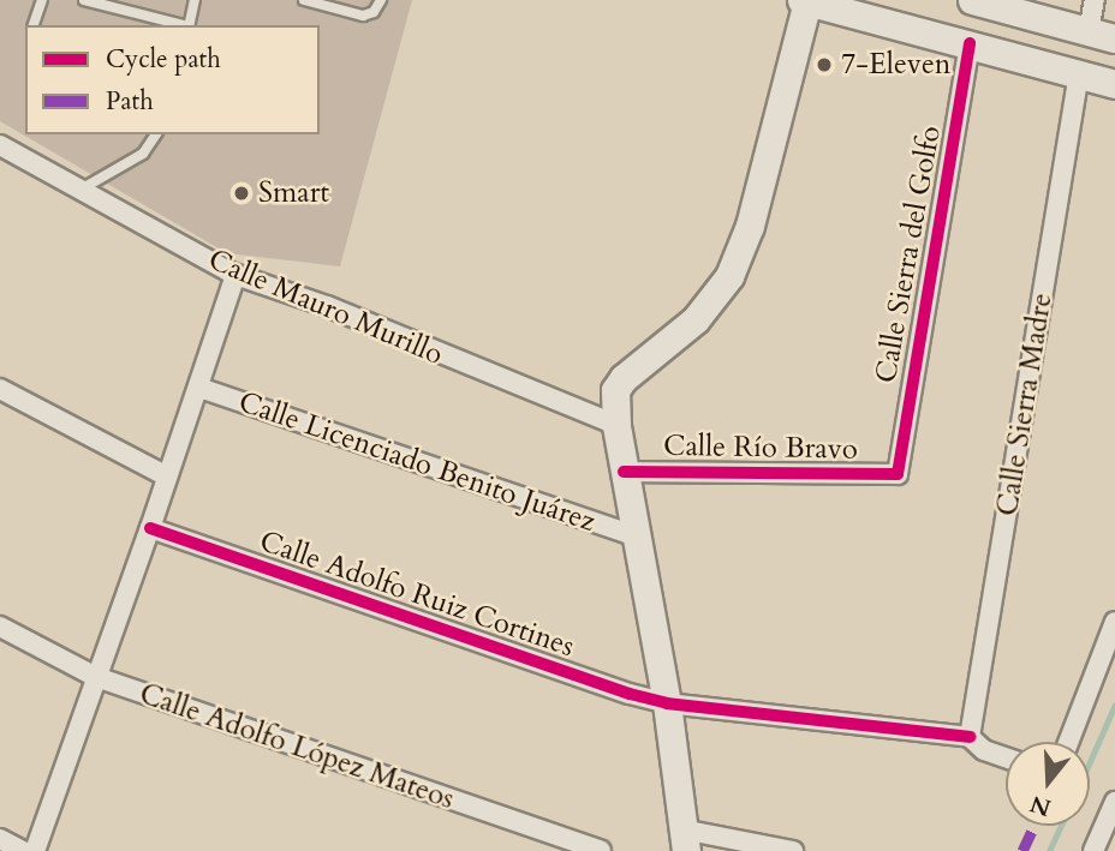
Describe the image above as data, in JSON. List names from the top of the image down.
{
  "streets": {
    "street": [
      "Calle Sierra del Golfo",
      "Calle Mauro Murillo",
      "Calle Sierra Madre",
      "Calle Río Bravo",
      "Calle Licenciado Benito Juárez",
      "Calle Adolfo Ruiz Cortines",
      "Calle Adolfo López Mateos"
    ]
  },
  "crossings": [
    ["Calle Sierra del Golfo", "Calle Río Bravo"],
    ["Calle Sierra Madre", "Calle Adolfo Ruiz Cortines"]
  ],
  "places": ["7-Eleven", "Smart"],
  "legend": ["Cycle path", "Path"],
  "north": "bottom"
}
